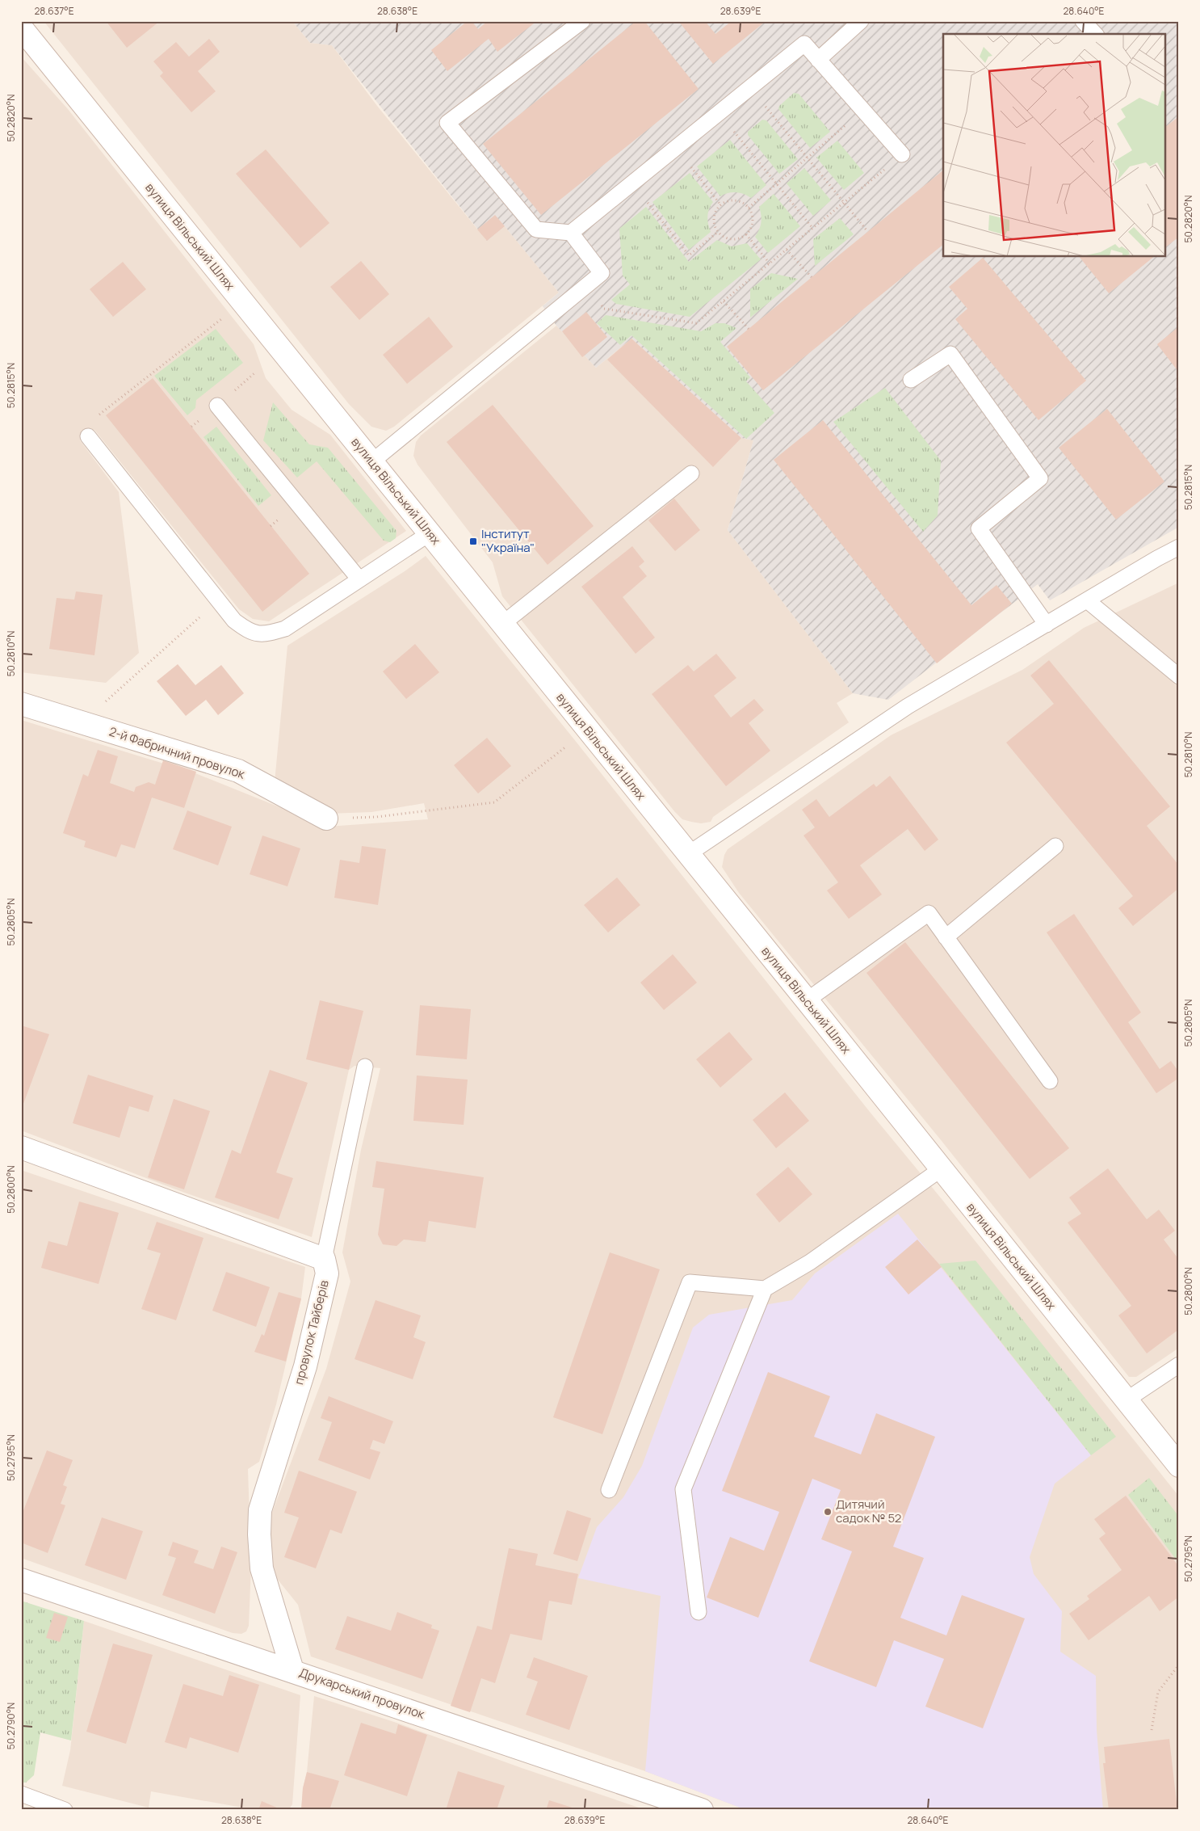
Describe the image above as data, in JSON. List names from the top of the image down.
{
  "streets": {
    "street": [
      "вулиця Вільський Шлях",
      "2-й Фабричний провулок",
      "провулок Тайберів",
      "Друкарський провулок"
    ]
  },
  "crossings": [
    ["провулок Тайберів", "Друкарський провулок"]
  ],
  "places": {
    "transit": ["Інститут \"Україна\""],
    "other": ["Дитячий садок № 52"]
  },
  "coordinates": [
    "28.637°E",
    "28.638°E",
    "28.639°E",
    "28.640°E",
    "50.2820°N",
    "50.2815°N",
    "50.2810°N",
    "50.2805°N",
    "50.2800°N",
    "50.2795°N",
    "50.2790°N"
  ]
}
